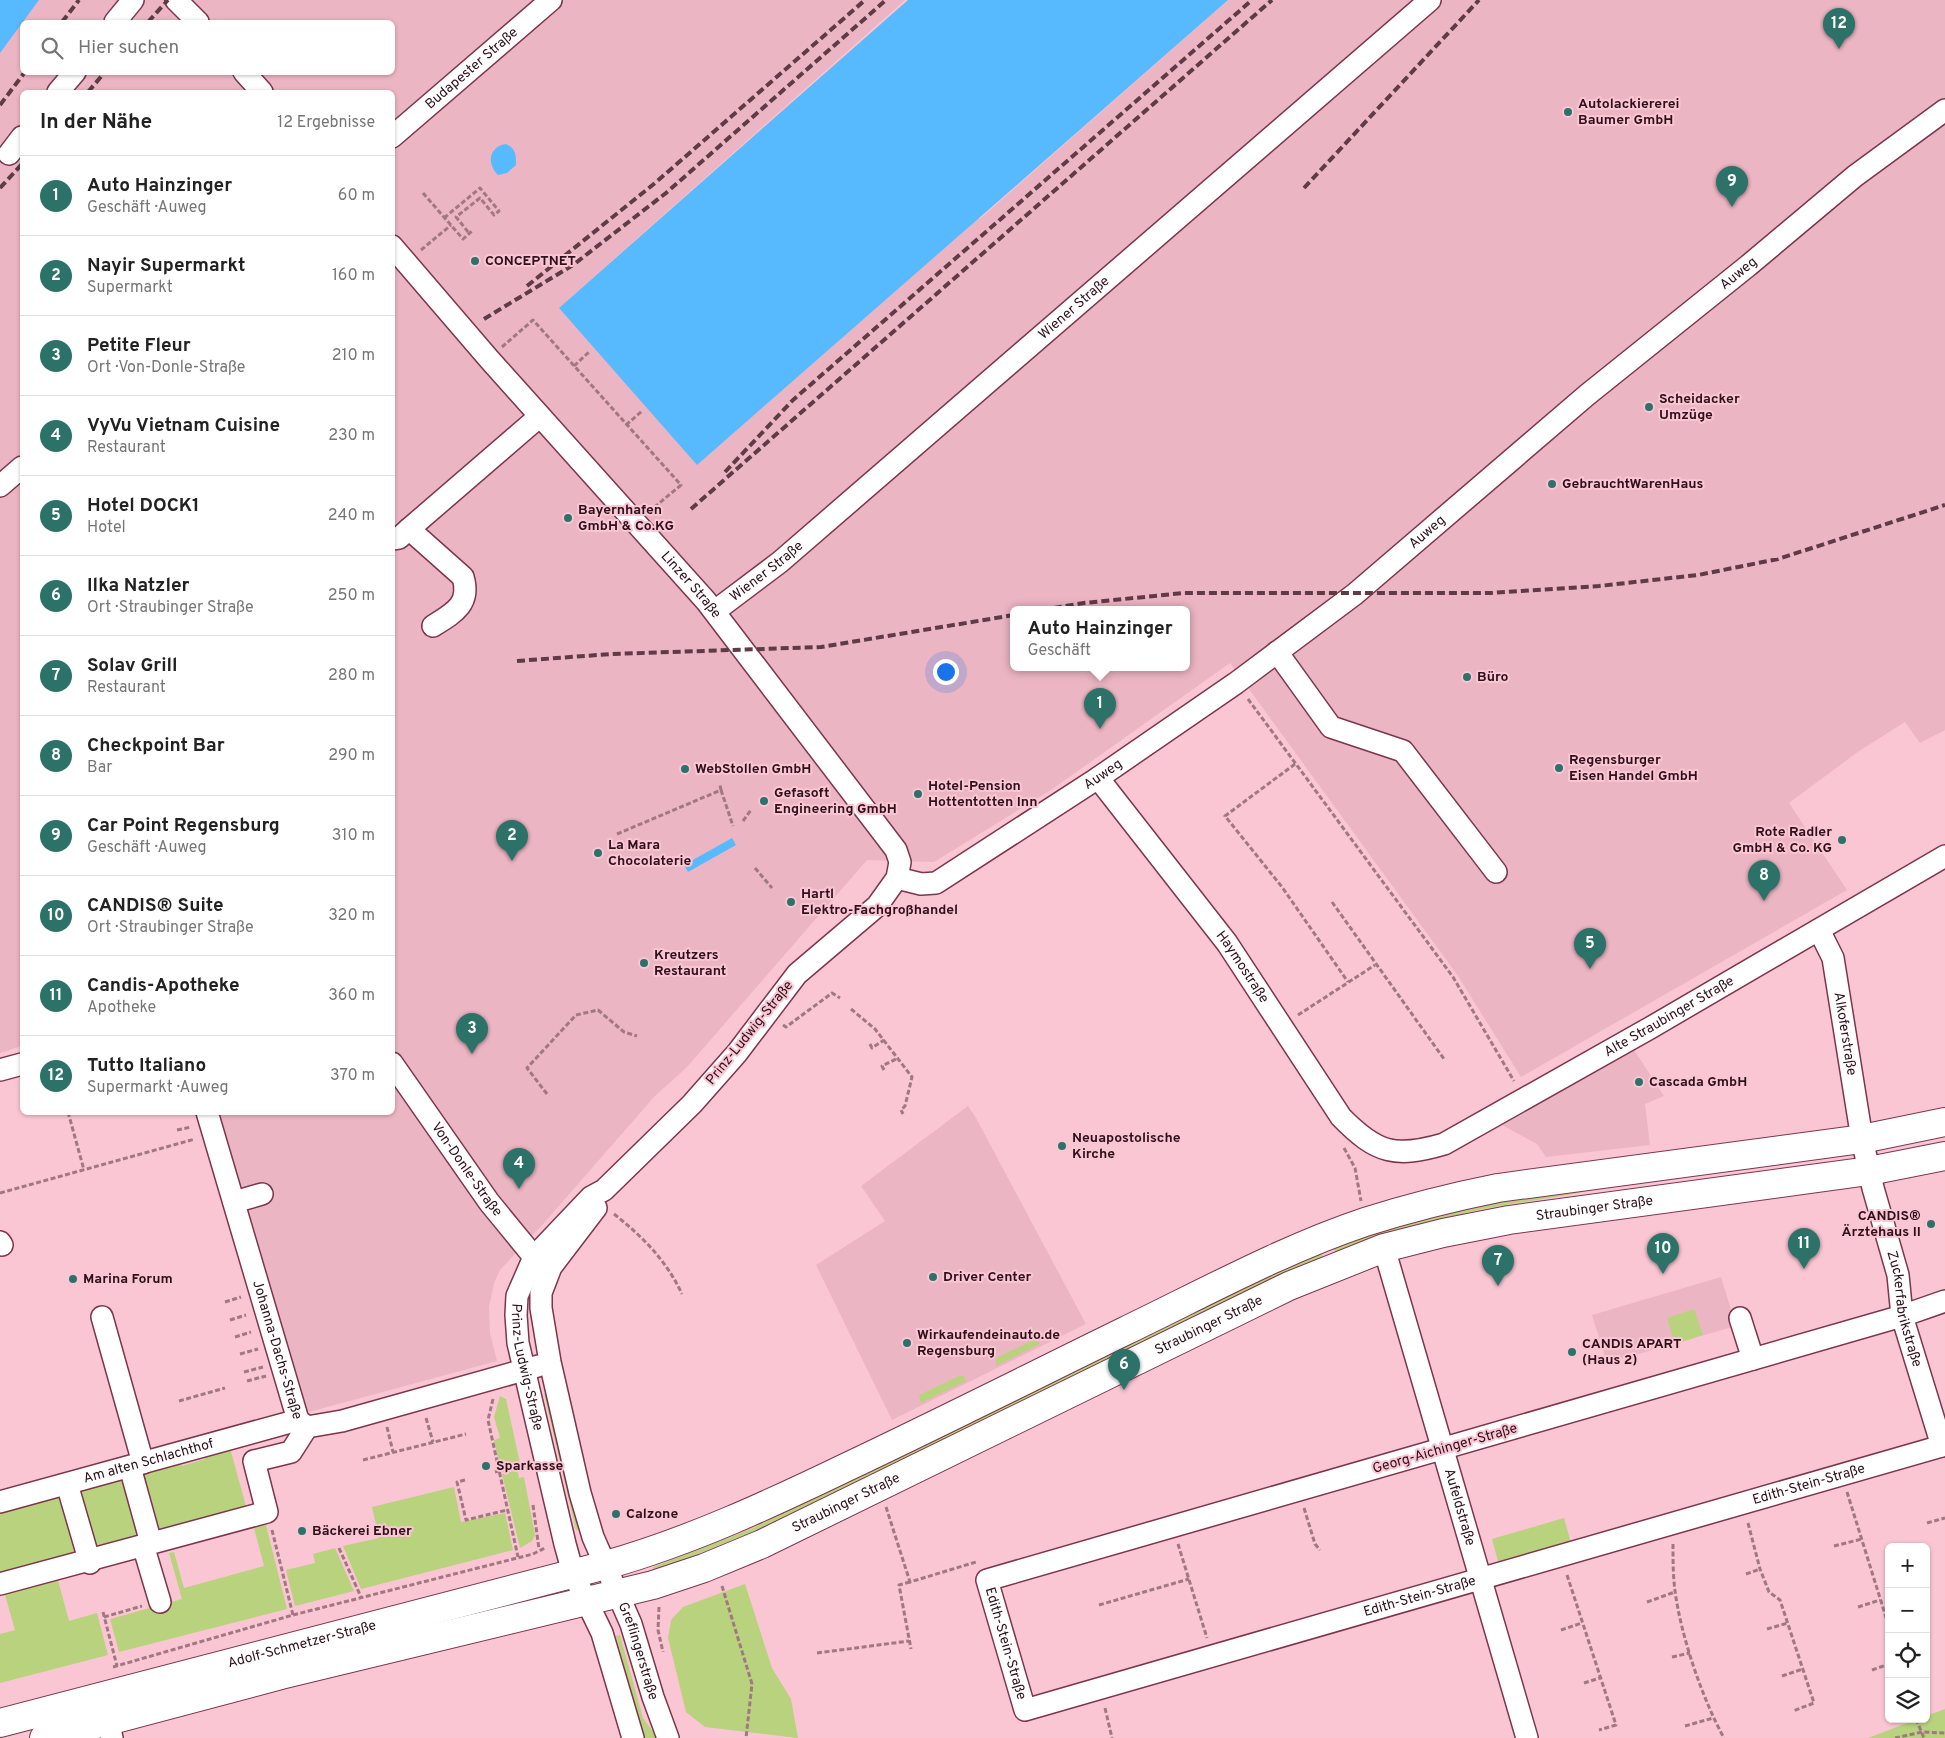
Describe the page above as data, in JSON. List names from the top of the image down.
{
  "streets": {
    "main road": ["Straubinger Straße", "Adolf-Schmetzer-Straße"],
    "street": [
      "Budapester Straße",
      "Auweg",
      "Wiener Straße",
      "Linzer Straße",
      "Haymostraße",
      "Alte Straubinger Straße",
      "Prinz-Ludwig-Straße",
      "Alkoferstraße",
      "Von-Donle-Straße",
      "Zuckerfabrikstraße",
      "Johanna-Dachs-Straße",
      "Georg-Aichinger-Straße",
      "Am alten Schlachthof",
      "Edith-Stein-Straße",
      "Aufeldstraße",
      "Greflingerstraße"
    ]
  },
  "crossings": [
    ["Auweg", "Linzer Straße"],
    ["Auweg", "Haymostraße"],
    ["Auweg", "Prinz-Ludwig-Straße"],
    ["Wiener Straße", "Linzer Straße"],
    ["Linzer Straße", "Prinz-Ludwig-Straße"],
    ["Haymostraße", "Alte Straubinger Straße"],
    ["Alte Straubinger Straße", "Alkoferstraße"],
    ["Prinz-Ludwig-Straße", "Von-Donle-Straße"],
    ["Prinz-Ludwig-Straße", "Johanna-Dachs-Straße"],
    ["Prinz-Ludwig-Straße", "Adolf-Schmetzer-Straße"],
    ["Prinz-Ludwig-Straße", "Greflingerstraße"],
    ["Straubinger Straße", "Zuckerfabrikstraße"],
    ["Straubinger Straße", "Aufeldstraße"],
    ["Straubinger Straße", "Adolf-Schmetzer-Straße"],
    ["Straubinger Straße", "Greflingerstraße"],
    ["Zuckerfabrikstraße", "Georg-Aichinger-Straße"],
    ["Zuckerfabrikstraße", "Edith-Stein-Straße"],
    ["Johanna-Dachs-Straße", "Am alten Schlachthof"],
    ["Georg-Aichinger-Straße", "Edith-Stein-Straße"],
    ["Georg-Aichinger-Straße", "Aufeldstraße"],
    ["Edith-Stein-Straße", "Aufeldstraße"],
    ["Adolf-Schmetzer-Straße", "Greflingerstraße"]
  ],
  "places": [
    "Autolackiererei Baumer GmbH",
    "CONCEPTNET",
    "Scheidacker Umzüge",
    "GebrauchtWarenHaus",
    "Bayernhafen GmbH & Co.KG",
    "Büro",
    "Regensburger Eisen Handel GmbH",
    "WebStollen GmbH",
    "Hotel-Pension Hottentotten Inn",
    "Gefasoft Engineering GmbH",
    "Rote Radler GmbH & Co. KG",
    "La Mara Chocolaterie",
    "Hartl Elektro-Fachgroßhandel",
    "Kreutzers Restaurant",
    "Cascada GmbH",
    "Neuapostolische Kirche",
    "CANDIS® Ärztehaus II",
    "Driver Center",
    "Marina Forum",
    "Wirkaufendeinauto.de Regensburg",
    "CANDIS APART (Haus 2)",
    "Sparkasse",
    "Calzone",
    "Bäckerei Ebner"
  ],
  "page": {
    "pins": [
      "12",
      "9",
      "1",
      "2",
      "8",
      "5",
      "3",
      "4",
      "11",
      "10",
      "7",
      "6"
    ],
    "search": "Hier suchen",
    "heading": ["In der Nähe", "12 Ergebnisse"],
    "list": [
      {
        "mark": "1",
        "name": "Auto Hainzinger",
        "note": "Geschäft · Auweg",
        "value": "60 m"
      },
      {
        "mark": "2",
        "name": "Nayir Supermarkt",
        "note": "Supermarkt",
        "value": "160 m"
      },
      {
        "mark": "3",
        "name": "Petite Fleur",
        "note": "Ort · Von-Donle-Straße",
        "value": "210 m"
      },
      {
        "mark": "4",
        "name": "VyVu Vietnam Cuisine",
        "note": "Restaurant",
        "value": "230 m"
      },
      {
        "mark": "5",
        "name": "Hotel DOCK1",
        "note": "Hotel",
        "value": "240 m"
      },
      {
        "mark": "6",
        "name": "Ilka Natzler",
        "note": "Ort · Straubinger Straße",
        "value": "250 m"
      },
      {
        "mark": "7",
        "name": "Solav Grill",
        "note": "Restaurant",
        "value": "280 m"
      },
      {
        "mark": "8",
        "name": "Checkpoint Bar",
        "note": "Bar",
        "value": "290 m"
      },
      {
        "mark": "9",
        "name": "Car Point Regensburg",
        "note": "Geschäft · Auweg",
        "value": "310 m"
      },
      {
        "mark": "10",
        "name": "CANDIS® Suite",
        "note": "Ort · Straubinger Straße",
        "value": "320 m"
      },
      {
        "mark": "11",
        "name": "Candis-Apotheke",
        "note": "Apotheke",
        "value": "360 m"
      },
      {
        "mark": "12",
        "name": "Tutto Italiano",
        "note": "Supermarkt · Auweg",
        "value": "370 m"
      }
    ],
    "popup": ["Auto Hainzinger", "Geschäft"],
    "map_buttons": ["+", "−"]
  }
}
